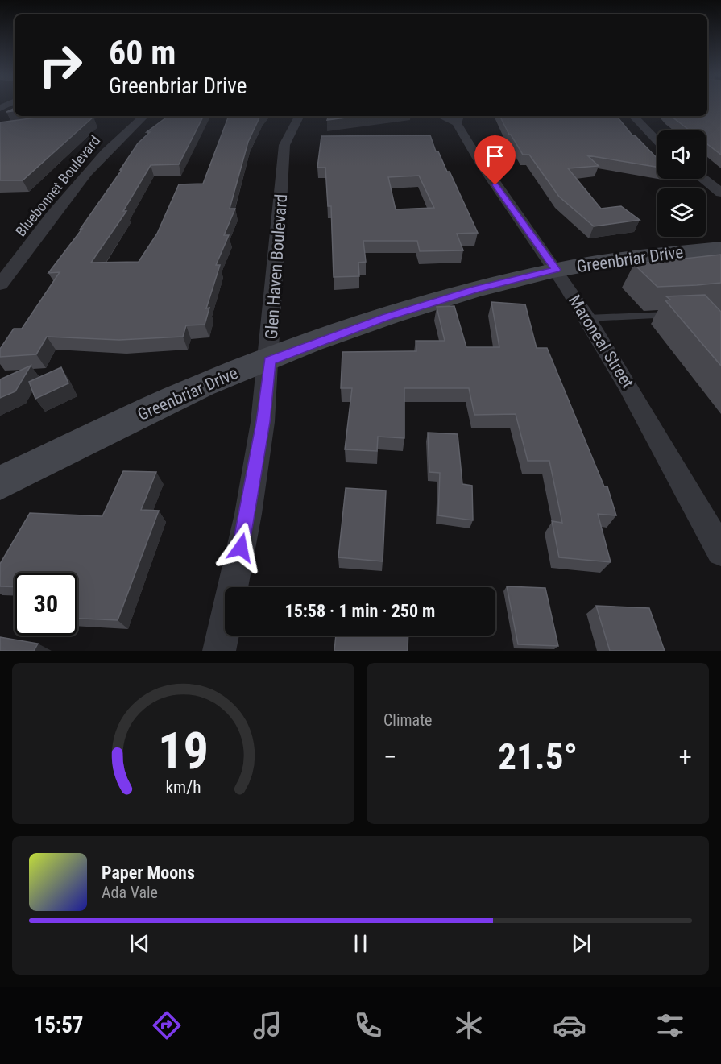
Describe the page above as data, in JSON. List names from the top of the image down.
{
  "streets": {
    "main road": ["Greenbriar Drive"],
    "street": ["Bluebonnet Boulevard", "Glen Haven Boulevard", "Maroneal Street"]
  },
  "crossings": [
    ["Greenbriar Drive", "Glen Haven Boulevard"],
    ["Greenbriar Drive", "Maroneal Street"]
  ],
  "page": {
    "turn": ["60 m", "Greenbriar Drive"],
    "limit": "30",
    "trip": "15:58 · 1 min · 250 m",
    "tile": "Climate",
    "heat": ["−", "21.5°", "+"],
    "song": ["Paper Moons", "Ada Vale"],
    "tabs": "15:57",
    "gauge": ["19", "km/h"]
  }
}
